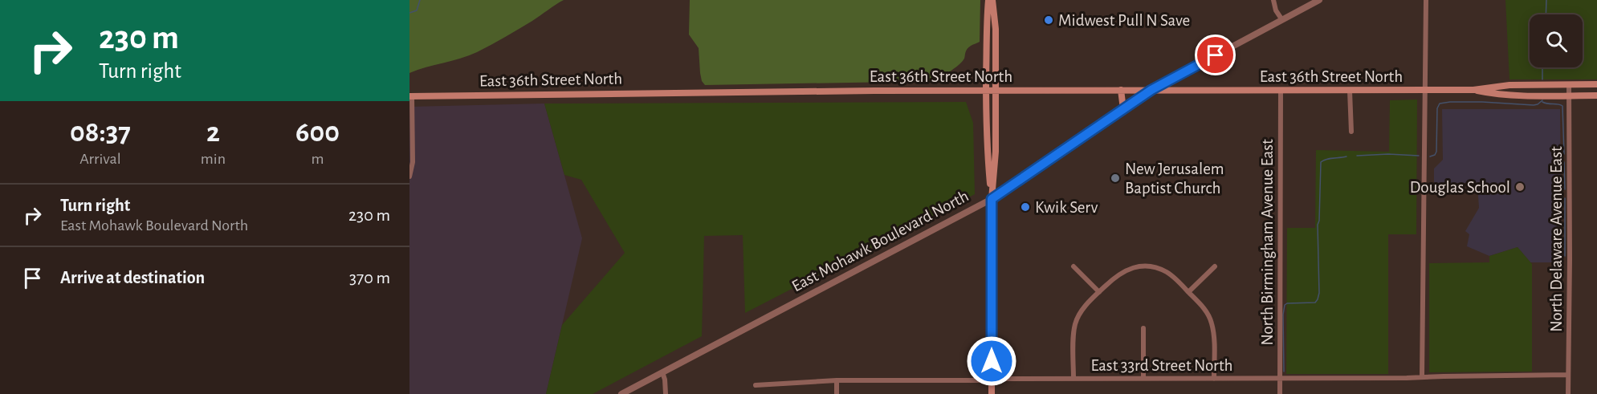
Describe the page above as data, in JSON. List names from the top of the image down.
{
  "streets": {
    "main road": ["East 36th Street North"],
    "street": [
      "North Delaware Avenue East",
      "East Mohawk Boulevard North",
      "North Birmingham Avenue East",
      "East 33rd Street North"
    ]
  },
  "crossings": [
    ["East 36th Street North", "North Delaware Avenue East"],
    ["East 36th Street North", "East Mohawk Boulevard North"],
    ["East 36th Street North", "North Birmingham Avenue East"],
    ["North Delaware Avenue East", "East 33rd Street North"],
    ["North Birmingham Avenue East", "East 33rd Street North"]
  ],
  "places": [
    "Midwest Pull N Save",
    "New Jerusalem Baptist Church",
    "Douglas School",
    "Kwik Serv"
  ],
  "page": {
    "turn": ["230 m", "Turn right"],
    "eta": [
      "08:37",
      "Arrival",
      "2",
      "min",
      "600",
      "m"
    ],
    "list": [
      {
        "name": "Turn right",
        "note": "East Mohawk Boulevard North",
        "value": "230 m"
      },
      {
        "name": "Arrive at destination",
        "value": "370 m"
      }
    ]
  }
}
